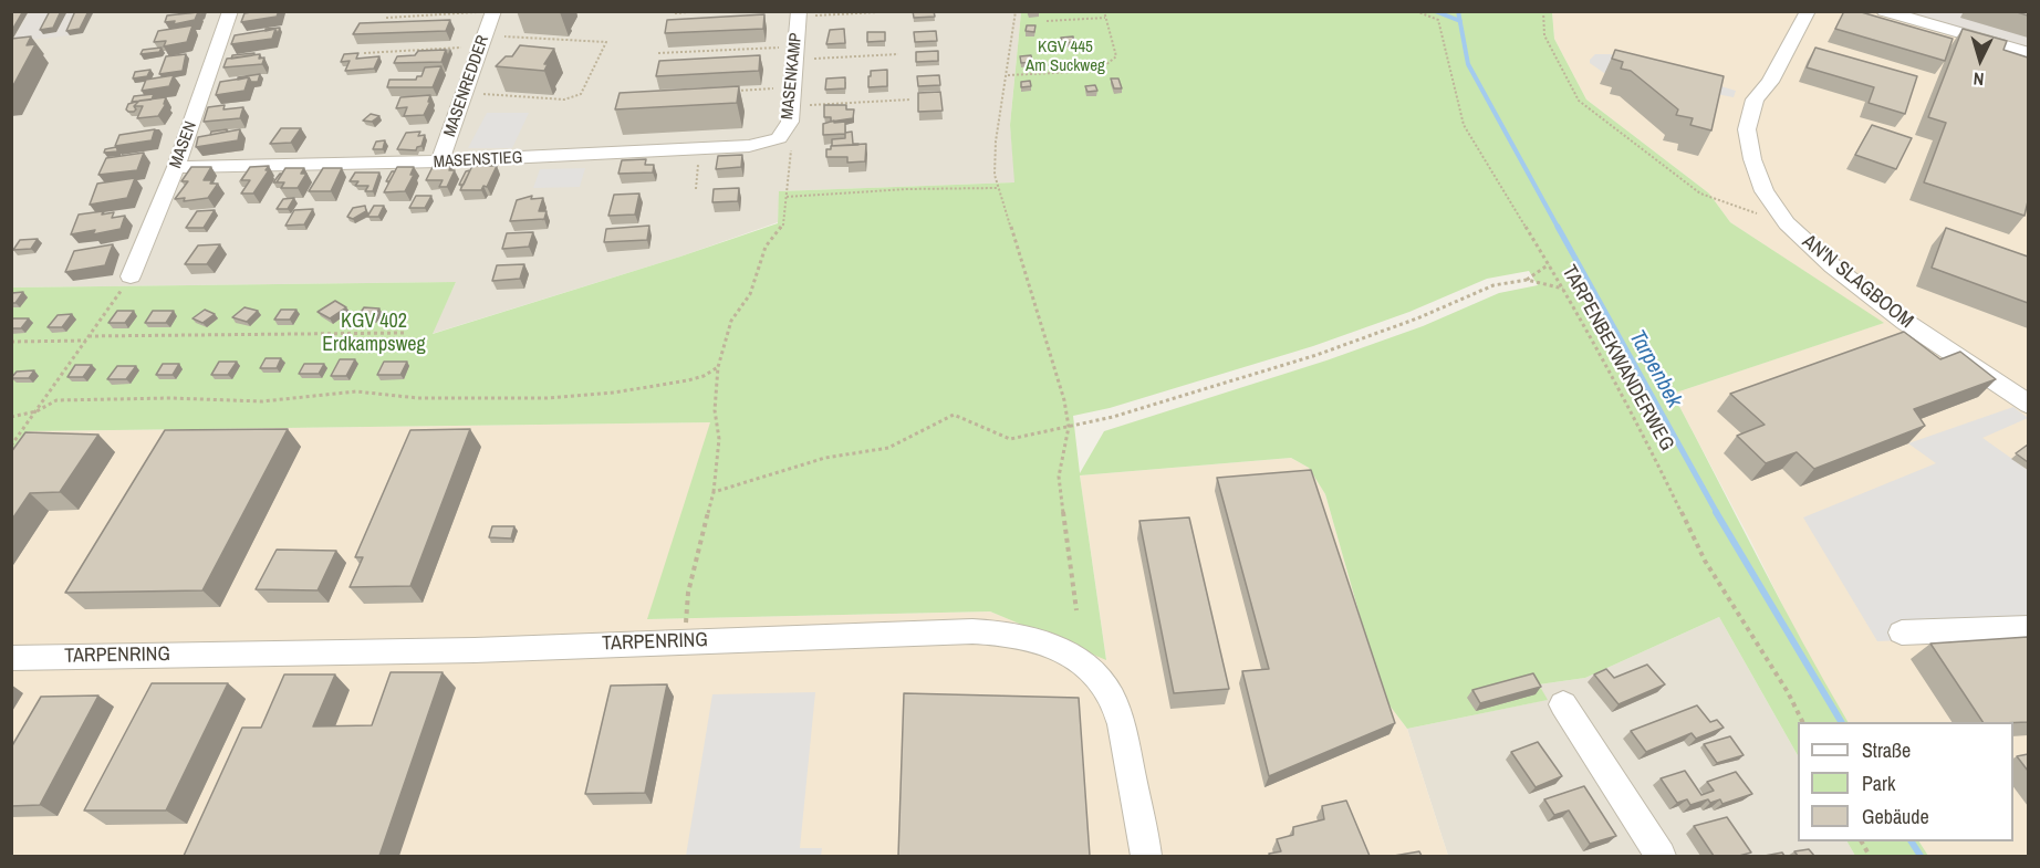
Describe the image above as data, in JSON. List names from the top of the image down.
{
  "streets": {
    "street": [
      "MASENKAMP",
      "MASENREDDER",
      "MASEN",
      "MASENSTIEG",
      "AN'N SLAGBOOM",
      "TARPENRING"
    ],
    "path": ["TARPENBEKWANDERWEG"]
  },
  "crossings": [
    ["MASENKAMP", "MASENSTIEG"],
    ["MASENREDDER", "MASENSTIEG"],
    ["MASEN", "MASENSTIEG"]
  ],
  "water": ["Tarpenbek"],
  "parks": ["KGV 445 Am Suckweg", "KGV 402 Erdkampsweg"],
  "legend": ["Straße", "Park", "Gebäude"],
  "north": "bottom"
}
